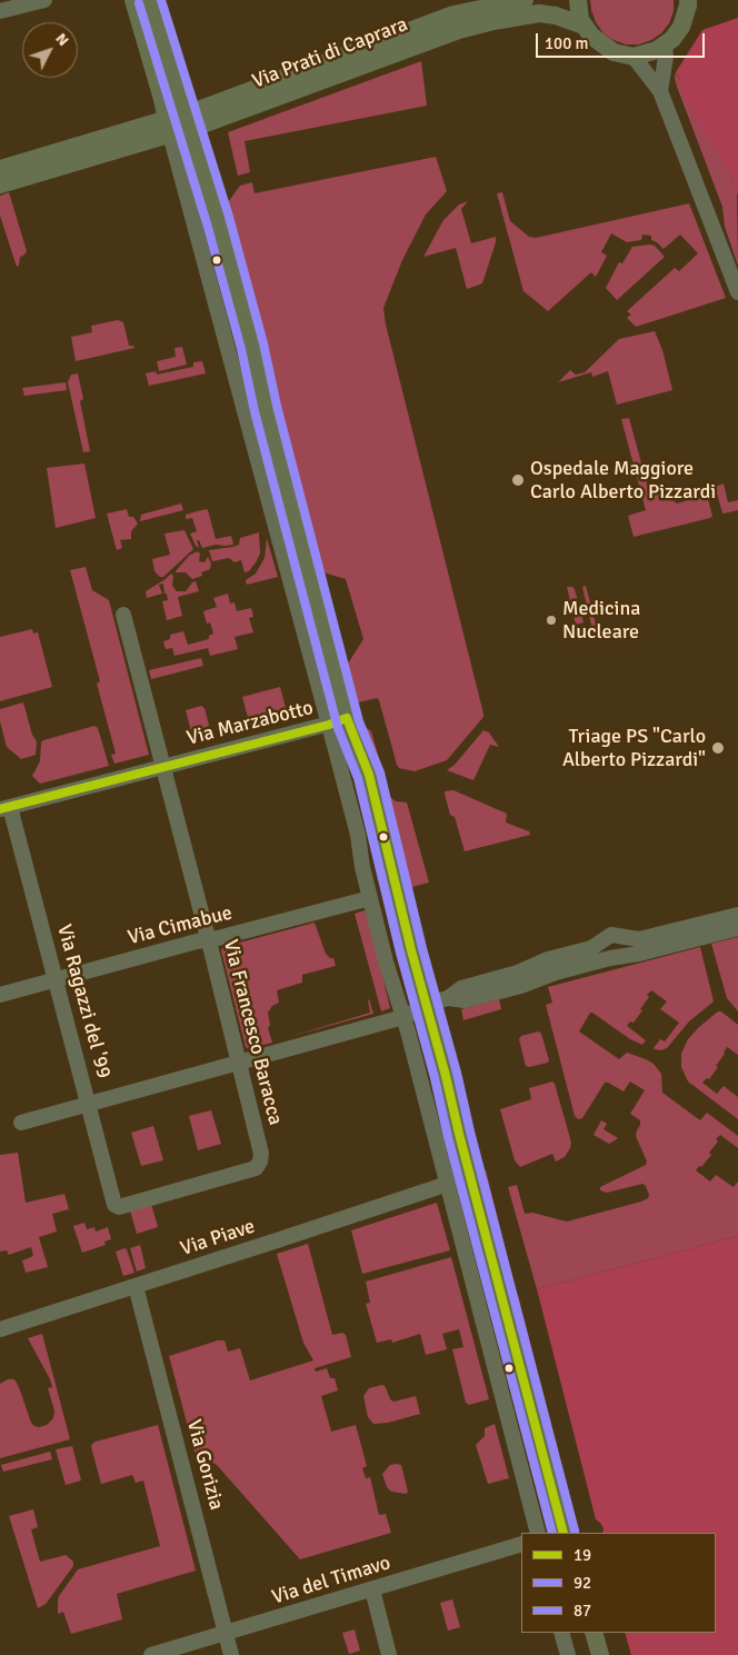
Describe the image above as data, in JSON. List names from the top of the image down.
{
  "streets": {
    "main road": ["Via Prati di Caprara"],
    "street": [
      "Via Marzabotto",
      "Via Cimabue",
      "Via Ragazzi del '99",
      "Via Francesco Baracca",
      "Via Piave",
      "Via Gorizia",
      "Via del Timavo"
    ]
  },
  "crossings": [
    ["Via Marzabotto", "Via Ragazzi del '99"],
    ["Via Marzabotto", "Via Francesco Baracca"],
    ["Via Cimabue", "Via Ragazzi del '99"],
    ["Via Cimabue", "Via Francesco Baracca"],
    ["Via Ragazzi del '99", "Via Francesco Baracca"],
    ["Via Piave", "Via Gorizia"],
    ["Via Gorizia", "Via del Timavo"]
  ],
  "places": ["Ospedale Maggiore Carlo Alberto Pizzardi", "Medicina Nucleare", "Triage PS \"Carlo Alberto Pizzardi\""],
  "lines": ["transit line 87", "transit line 92", "transit line 19"],
  "legend": ["19", "92", "87"],
  "scale_bar": "100 m",
  "north": "top right"
}
